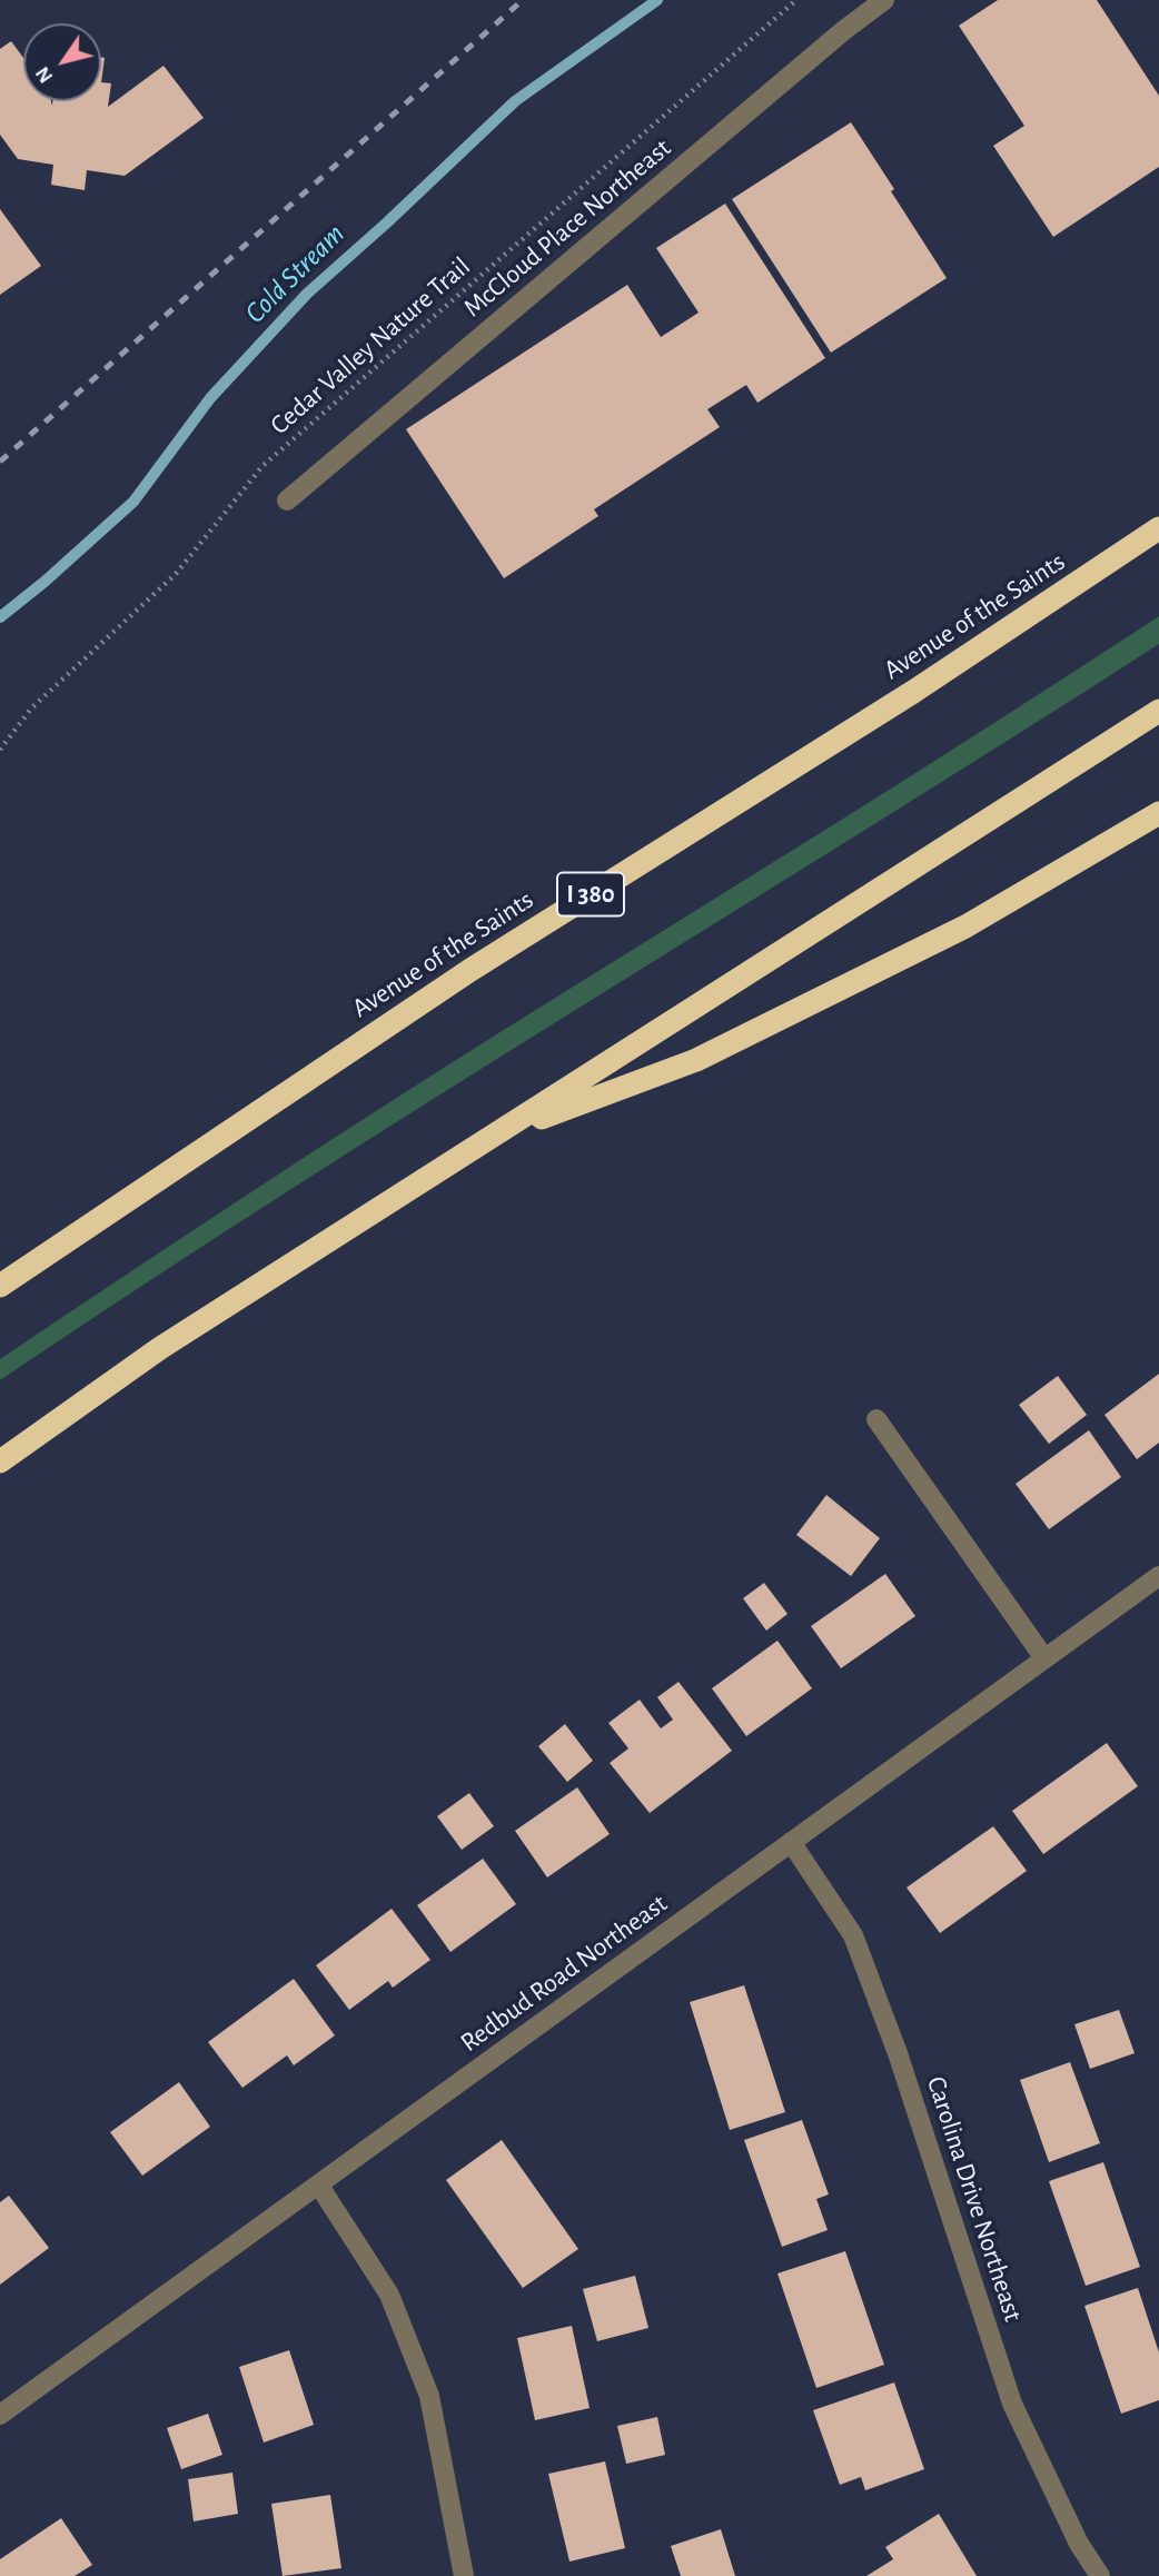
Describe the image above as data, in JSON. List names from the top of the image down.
{
  "streets": {
    "highway": ["Avenue of the Saints", "I 380"],
    "street": ["McCloud Place Northeast", "Redbud Road Northeast", "Carolina Drive Northeast"],
    "path": ["Cedar Valley Nature Trail"]
  },
  "crossings": [
    ["Redbud Road Northeast", "Carolina Drive Northeast"]
  ],
  "water": ["Cold Stream"],
  "north": "bottom left"
}
